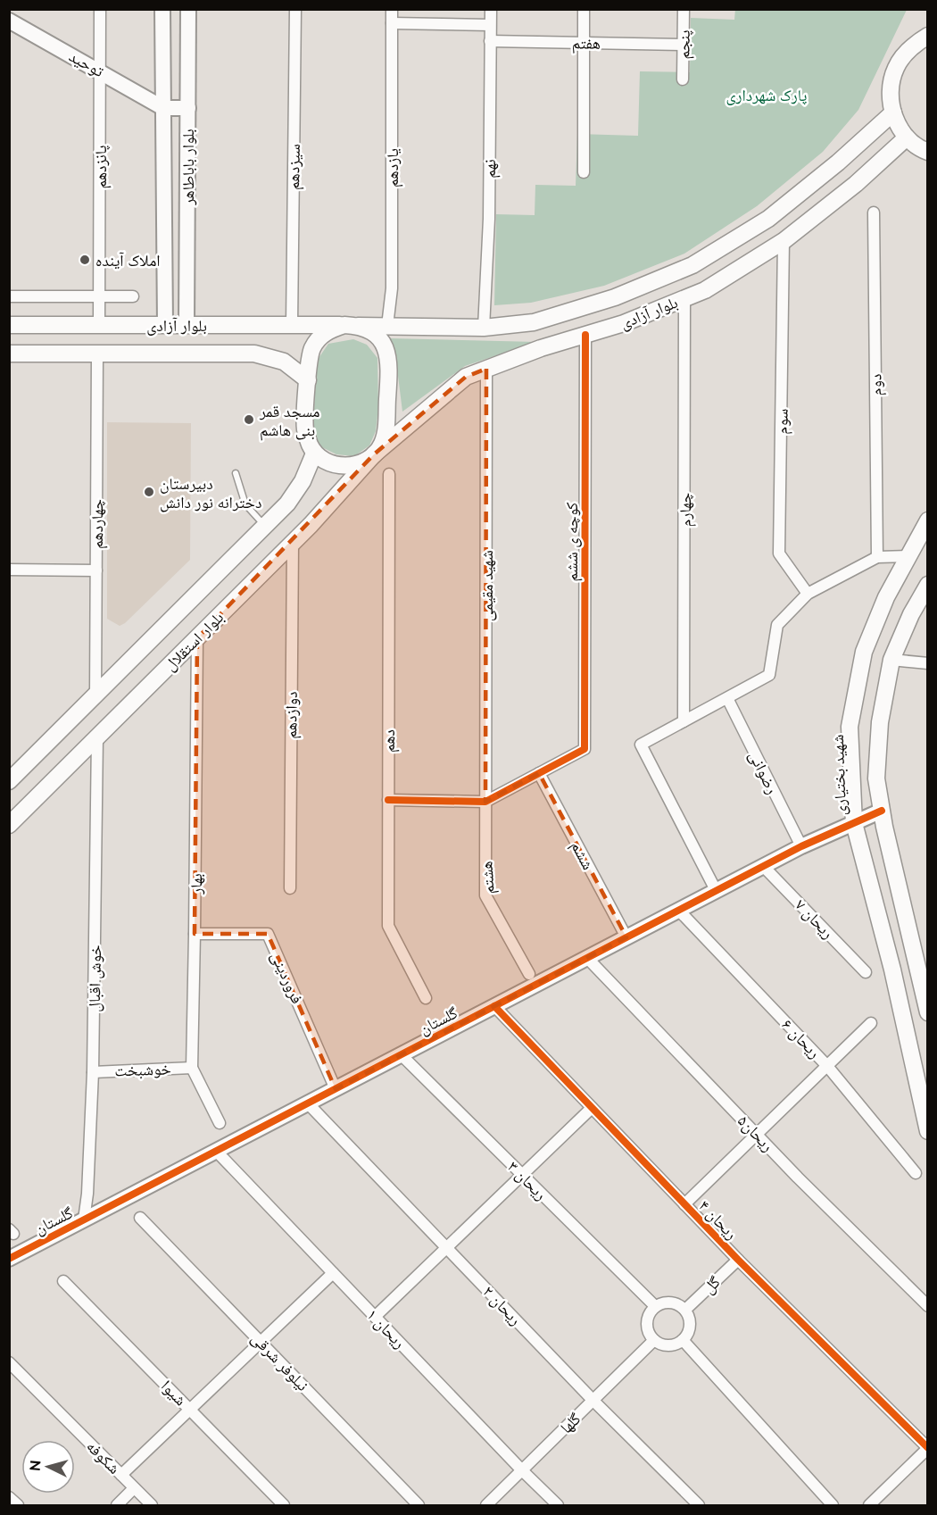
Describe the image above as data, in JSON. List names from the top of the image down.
{
  "streets": {
    "main road": ["بلوار آزادی", "بلوار استقلال", "شهید بختیاری"],
    "street": [
      "هفتم",
      "پنجم",
      "توحید",
      "پانزدهم",
      "بلوار باباطاهر",
      "سیزدهم",
      "یازدهم",
      "نهم",
      "دوم",
      "سوم",
      "چهارم",
      "چهاردهم",
      "کوچه ی ششم",
      "شهید مقیمی",
      "دوازدهم",
      "دهم",
      "رضوانی",
      "ششم",
      "هشتم",
      "بهار",
      "ریحان ۷",
      "فروردینی",
      "خوش اقبال",
      "گلستان",
      "ریحان ۶",
      "خوشبخت",
      "ریحان۵",
      "ریحان ۳",
      "ریحان ۴",
      "گل",
      "ریحان ۲",
      "ریحان ۱",
      "نیلوفر شرقی",
      "شیوا",
      "گلها",
      "شکوفه"
    ]
  },
  "crossings": [
    ["هفتم", "پنجم"],
    ["هفتم", "نهم"],
    ["توحید", "پانزدهم"],
    ["توحید", "بلوار باباطاهر"],
    ["پانزدهم", "بلوار آزادی"],
    ["بلوار باباطاهر", "بلوار آزادی"],
    ["سیزدهم", "بلوار آزادی"],
    ["یازدهم", "بلوار آزادی"],
    ["نهم", "بلوار آزادی"],
    ["بلوار آزادی", "سوم"],
    ["بلوار آزادی", "چهارم"],
    ["بلوار آزادی", "چهاردهم"],
    ["بلوار آزادی", "کوچه ی ششم"],
    ["بلوار آزادی", "شهید مقیمی"],
    ["بلوار آزادی", "بلوار استقلال"],
    ["چهاردهم", "بلوار استقلال"],
    ["کوچه ی ششم", "ششم"],
    ["شهید مقیمی", "هشتم"],
    ["بلوار استقلال", "دوازدهم"],
    ["بلوار استقلال", "بهار"],
    ["بلوار استقلال", "خوش اقبال"],
    ["رضوانی", "گلستان"],
    ["شهید بختیاری", "گلستان"],
    ["ششم", "گلستان"],
    ["بهار", "فروردینی"],
    ["بهار", "خوشبخت"],
    ["ریحان ۷", "گلستان"],
    ["فروردینی", "گلستان"],
    ["خوش اقبال", "گلستان"],
    ["خوش اقبال", "خوشبخت"],
    ["گلستان", "ریحان ۶"],
    ["گلستان", "ریحان۵"],
    ["گلستان", "ریحان ۳"],
    ["گلستان", "ریحان ۴"],
    ["گلستان", "ریحان ۲"],
    ["گلستان", "ریحان ۱"],
    ["ریحان ۳", "گل"],
    ["ریحان ۳", "گلها"],
    ["ریحان ۴", "گل"],
    ["گل", "گلها"],
    ["ریحان ۲", "گلها"],
    ["ریحان ۱", "گلها"]
  ],
  "parks": ["پارک شهرداری"],
  "places": ["املاک آینده", "مسجد قمر بنی هاشم", "دبیرستان دخترانه نور دانش"],
  "north": "left"
}
